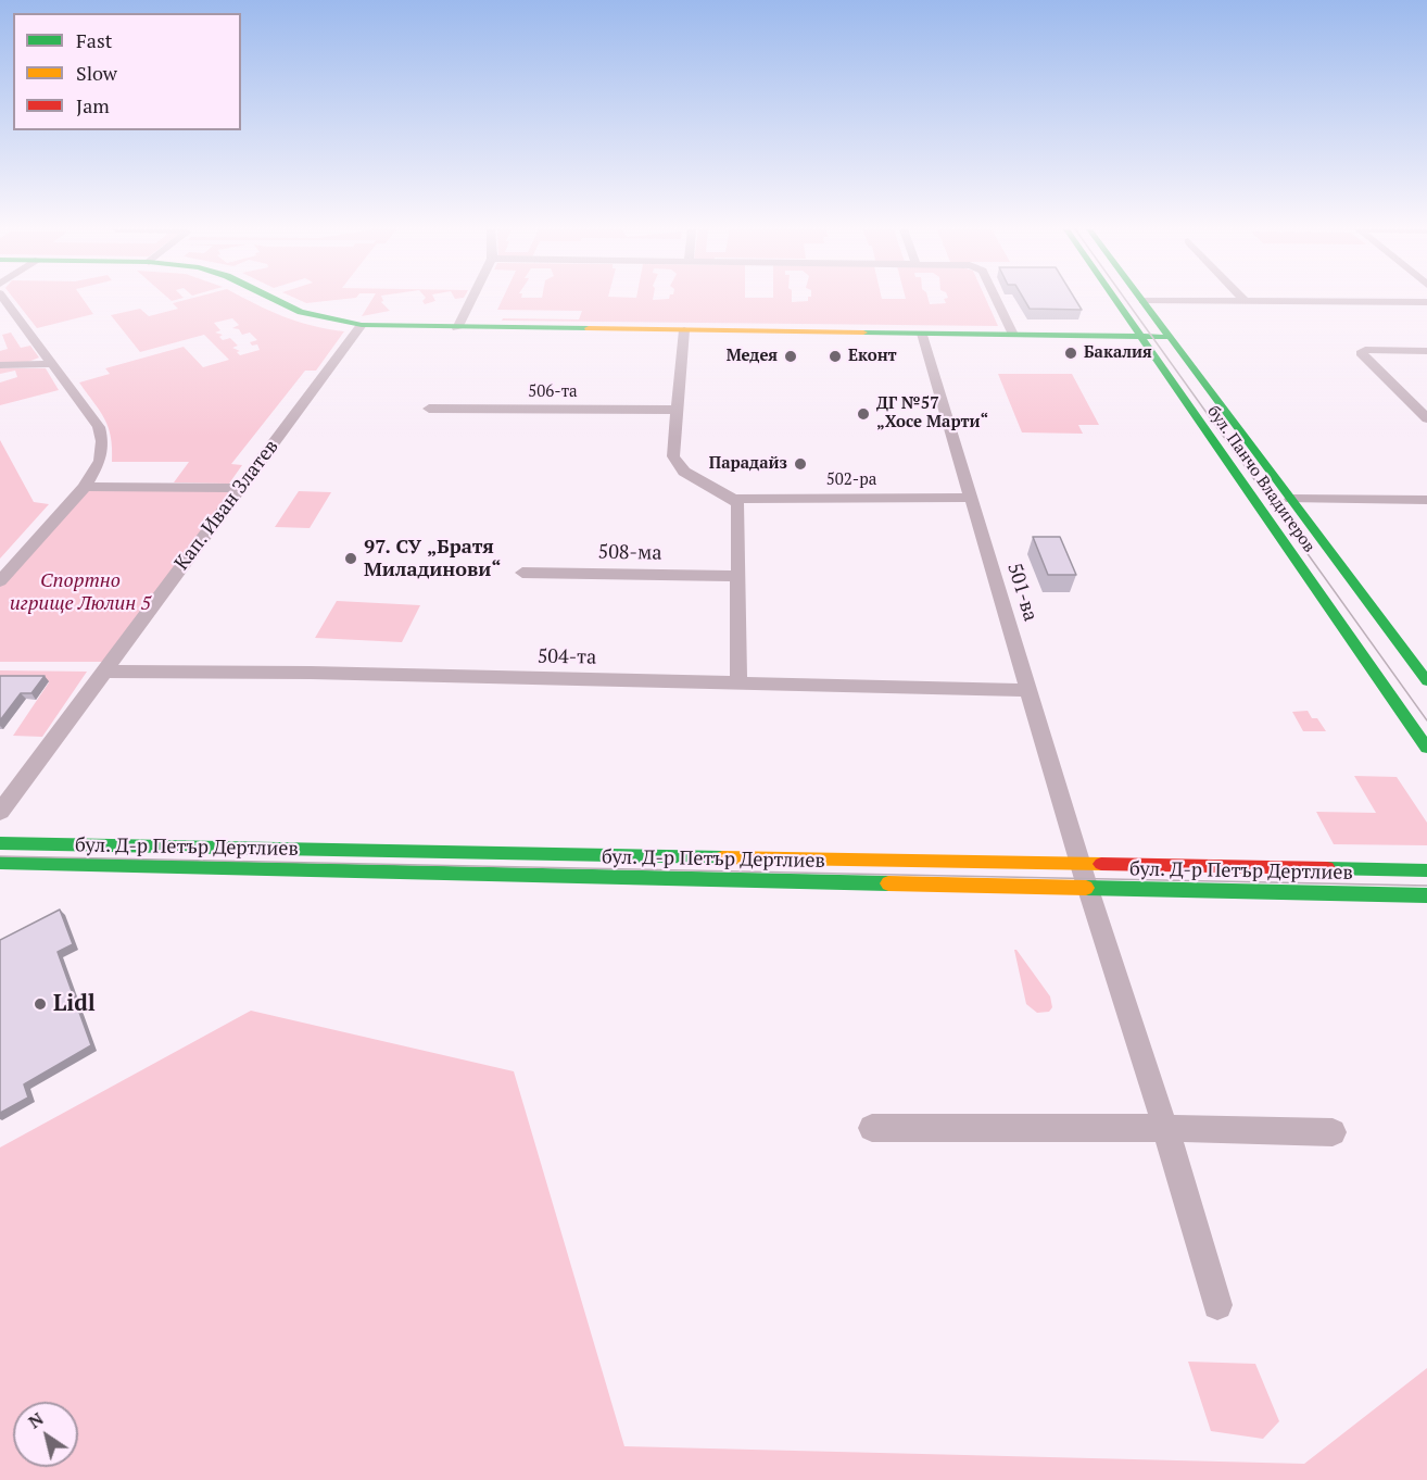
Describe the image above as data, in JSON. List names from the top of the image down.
{
  "streets": {
    "main road": ["бул. Панчо Владигеров", "бул. Д-р Петър Дертлиев"],
    "street": [
      "506-та",
      "502-ра",
      "Кап. Иван Златев",
      "508-ма",
      "501-ва",
      "504-та"
    ]
  },
  "crossings": [
    ["502-ра", "501-ва"],
    ["Кап. Иван Златев", "504-та"],
    ["501-ва", "504-та"],
    ["501-ва", "бул. Д-р Петър Дертлиев"]
  ],
  "parks": ["Спортно игрище Люлин 5"],
  "places": [
    "Бакалия",
    "Медея",
    "Еконт",
    "ДГ №57 „Хосе Марти“",
    "Парадайз",
    "97. СУ „Братя Миладинови“",
    "Lidl"
  ],
  "legend": ["Fast", "Slow", "Jam"],
  "north": "top left"
}
